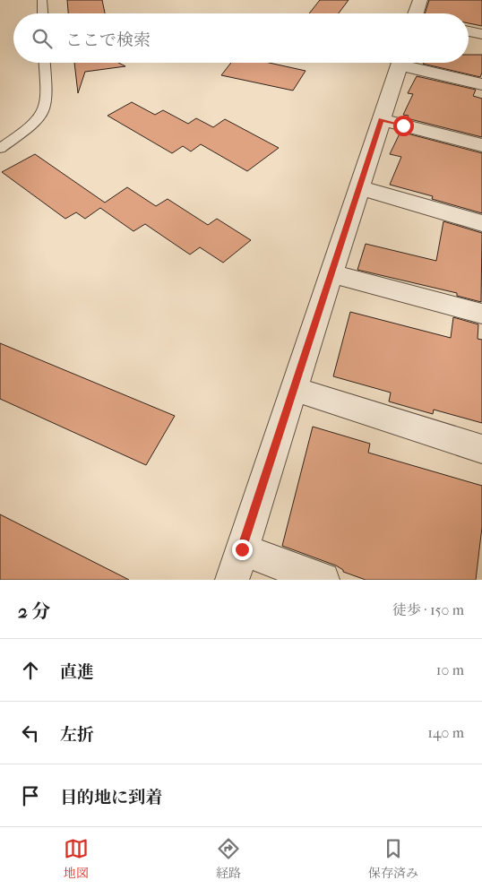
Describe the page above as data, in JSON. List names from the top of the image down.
{
  "page": {
    "search": "ここで検索",
    "heading": ["2 分", "徒歩 · 150 m"],
    "list": [
      ["直進", "10 m"],
      ["左折", "140 m"],
      "目的地に到着"
    ],
    "nav": ["地図", "経路", "保存済み"]
  }
}
